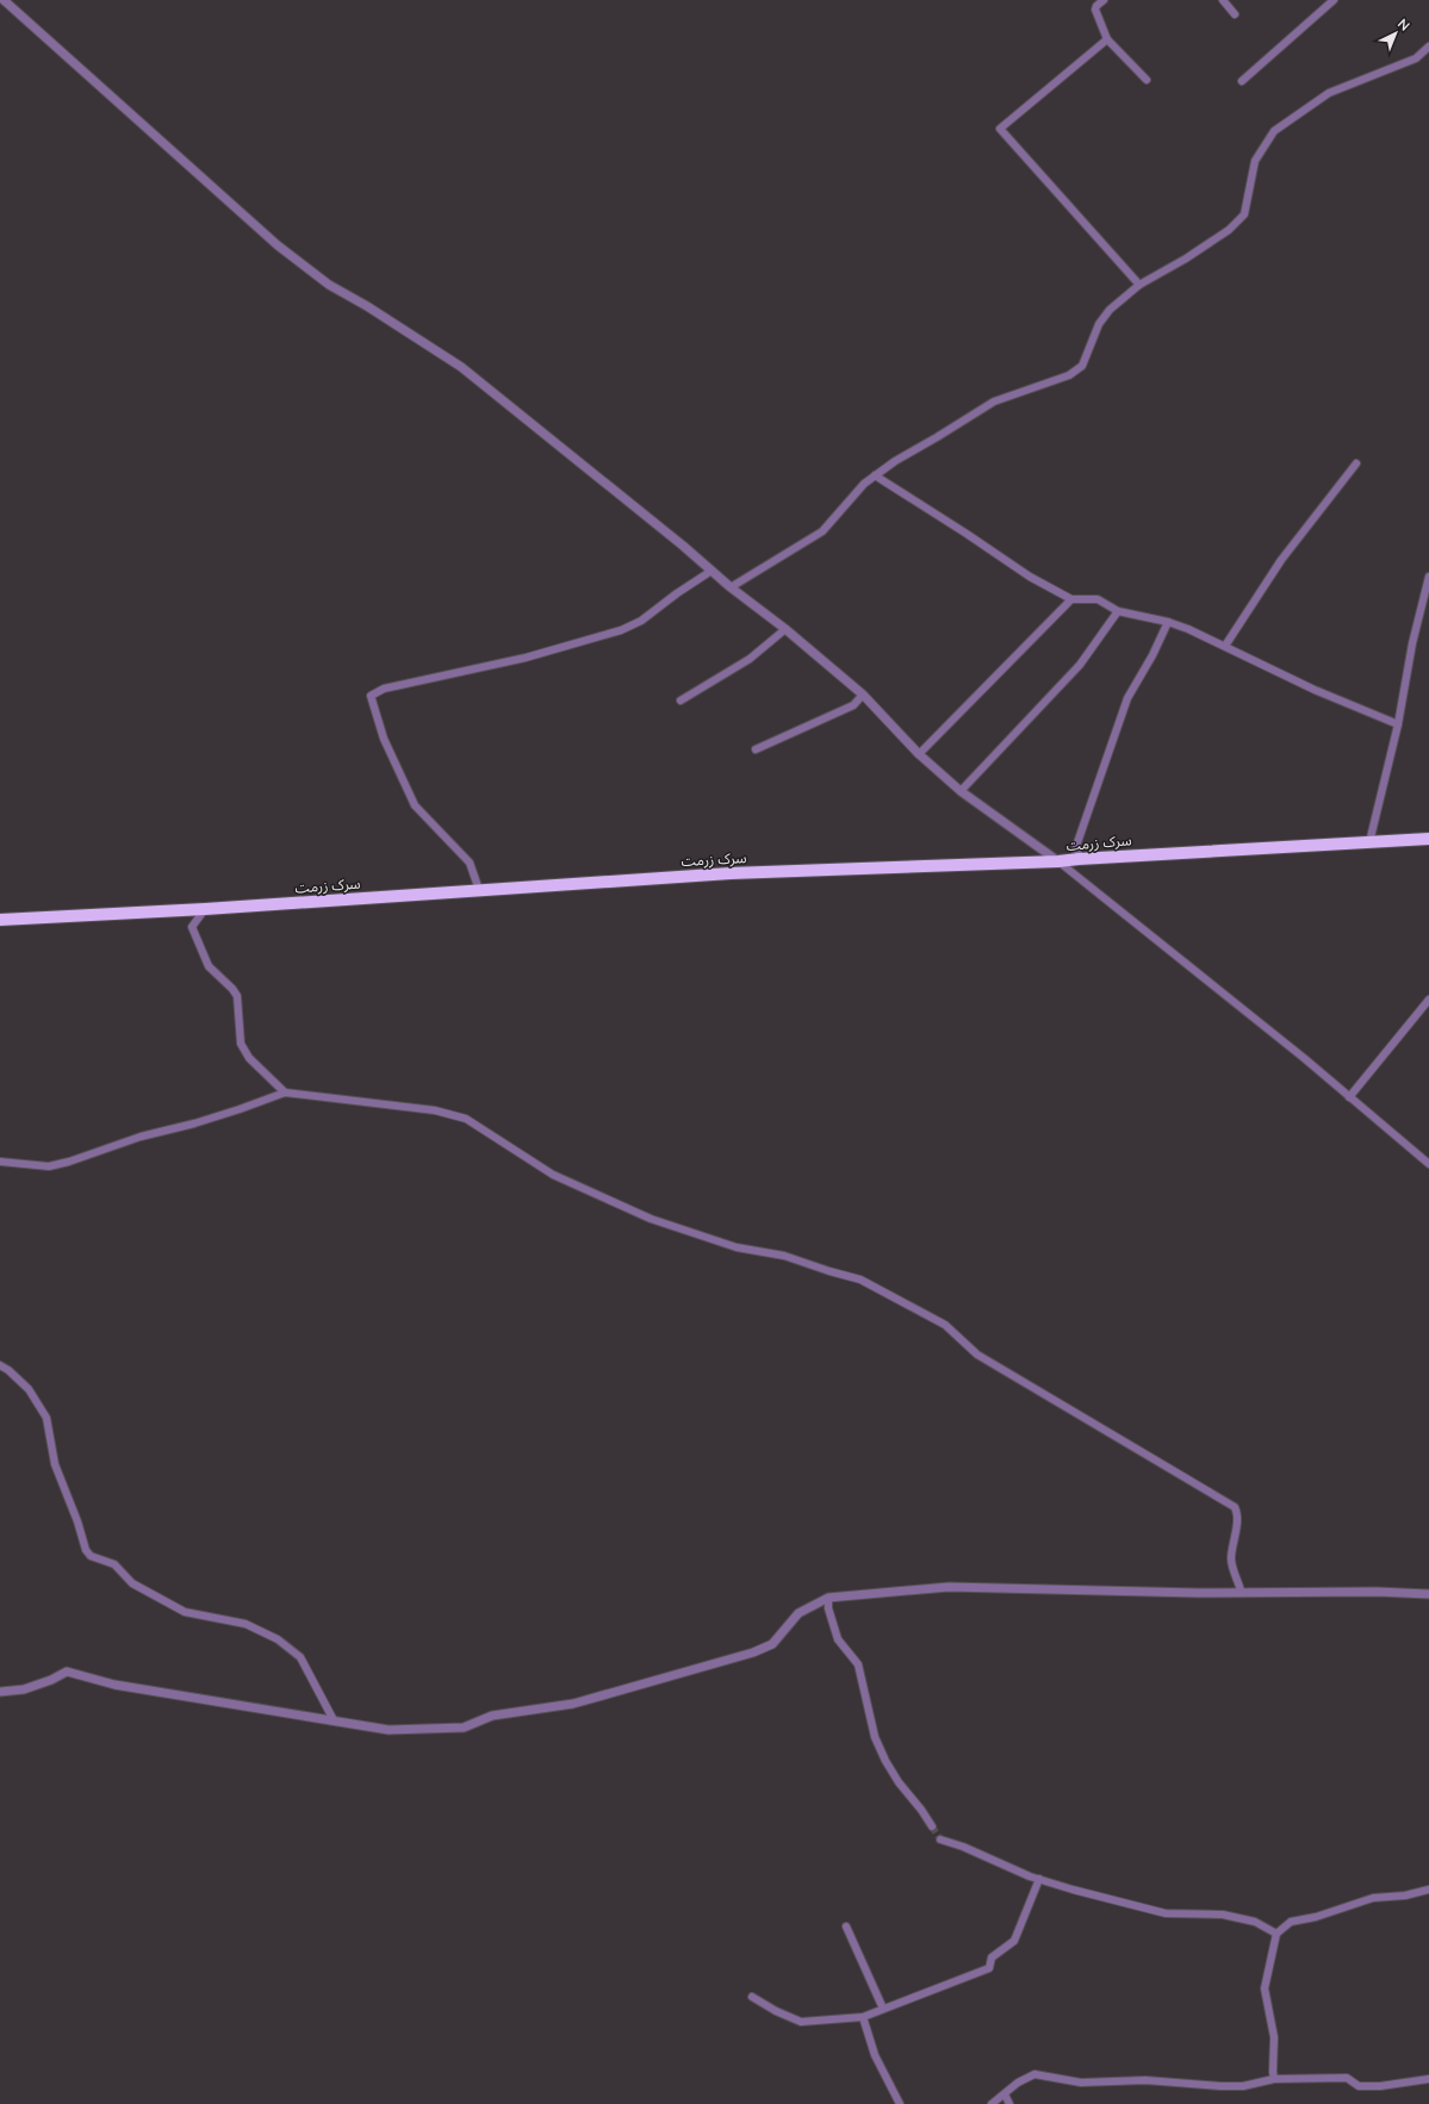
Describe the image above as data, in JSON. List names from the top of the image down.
{
  "streets": {
    "highway": ["سرک زرمت"]
  },
  "north": "top right"
}
